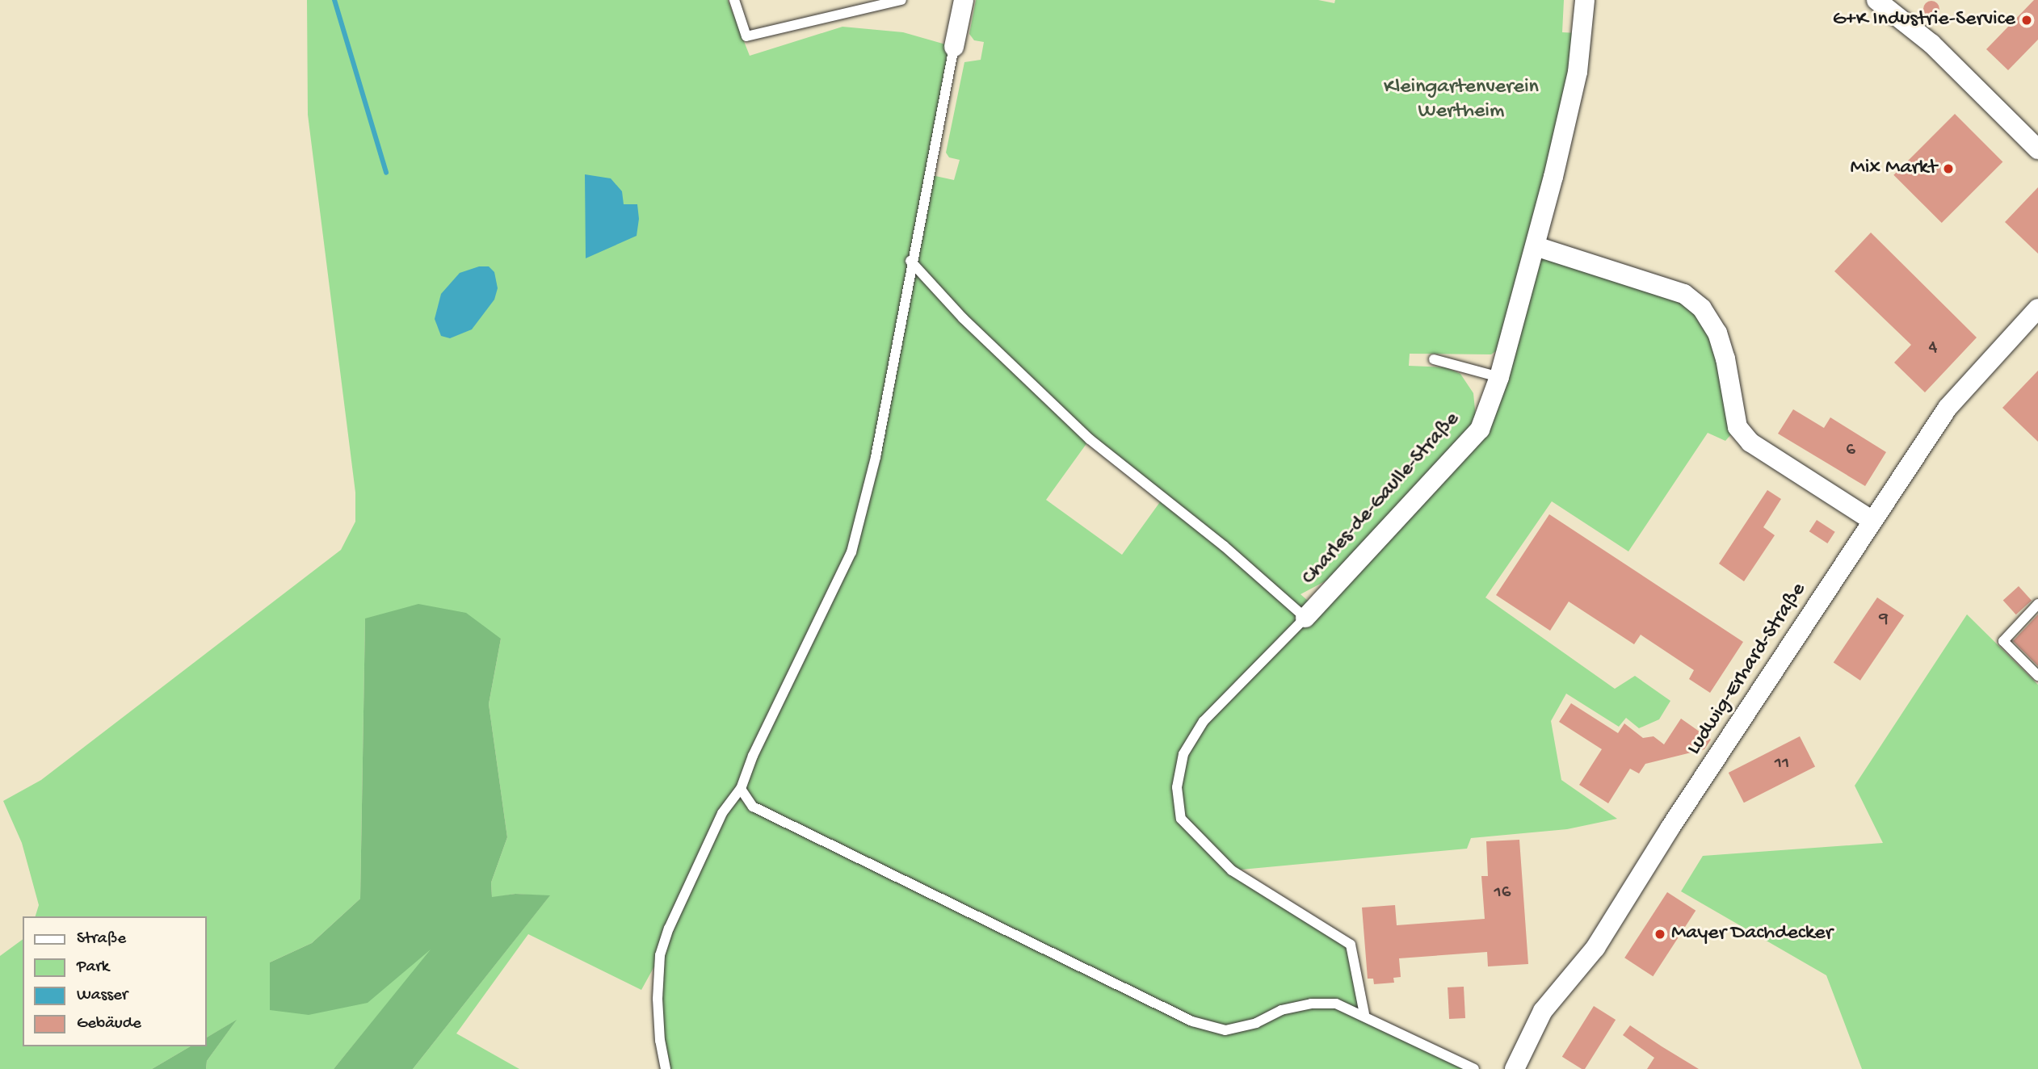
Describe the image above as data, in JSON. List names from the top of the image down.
{
  "streets": {
    "street": ["Charles-de-Gaulle-Straße", "Ludwig-Erhard-Straße"]
  },
  "parks": ["Kleingartenverein Wertheim"],
  "places": ["G+K Industrie-Service", "Mix Markt", "Mayer Dachdecker"],
  "house_numbers": [
    "4",
    "6",
    "9",
    "11",
    "16"
  ],
  "legend": [
    "Straße",
    "Park",
    "Wasser",
    "Gebäude"
  ]
}
